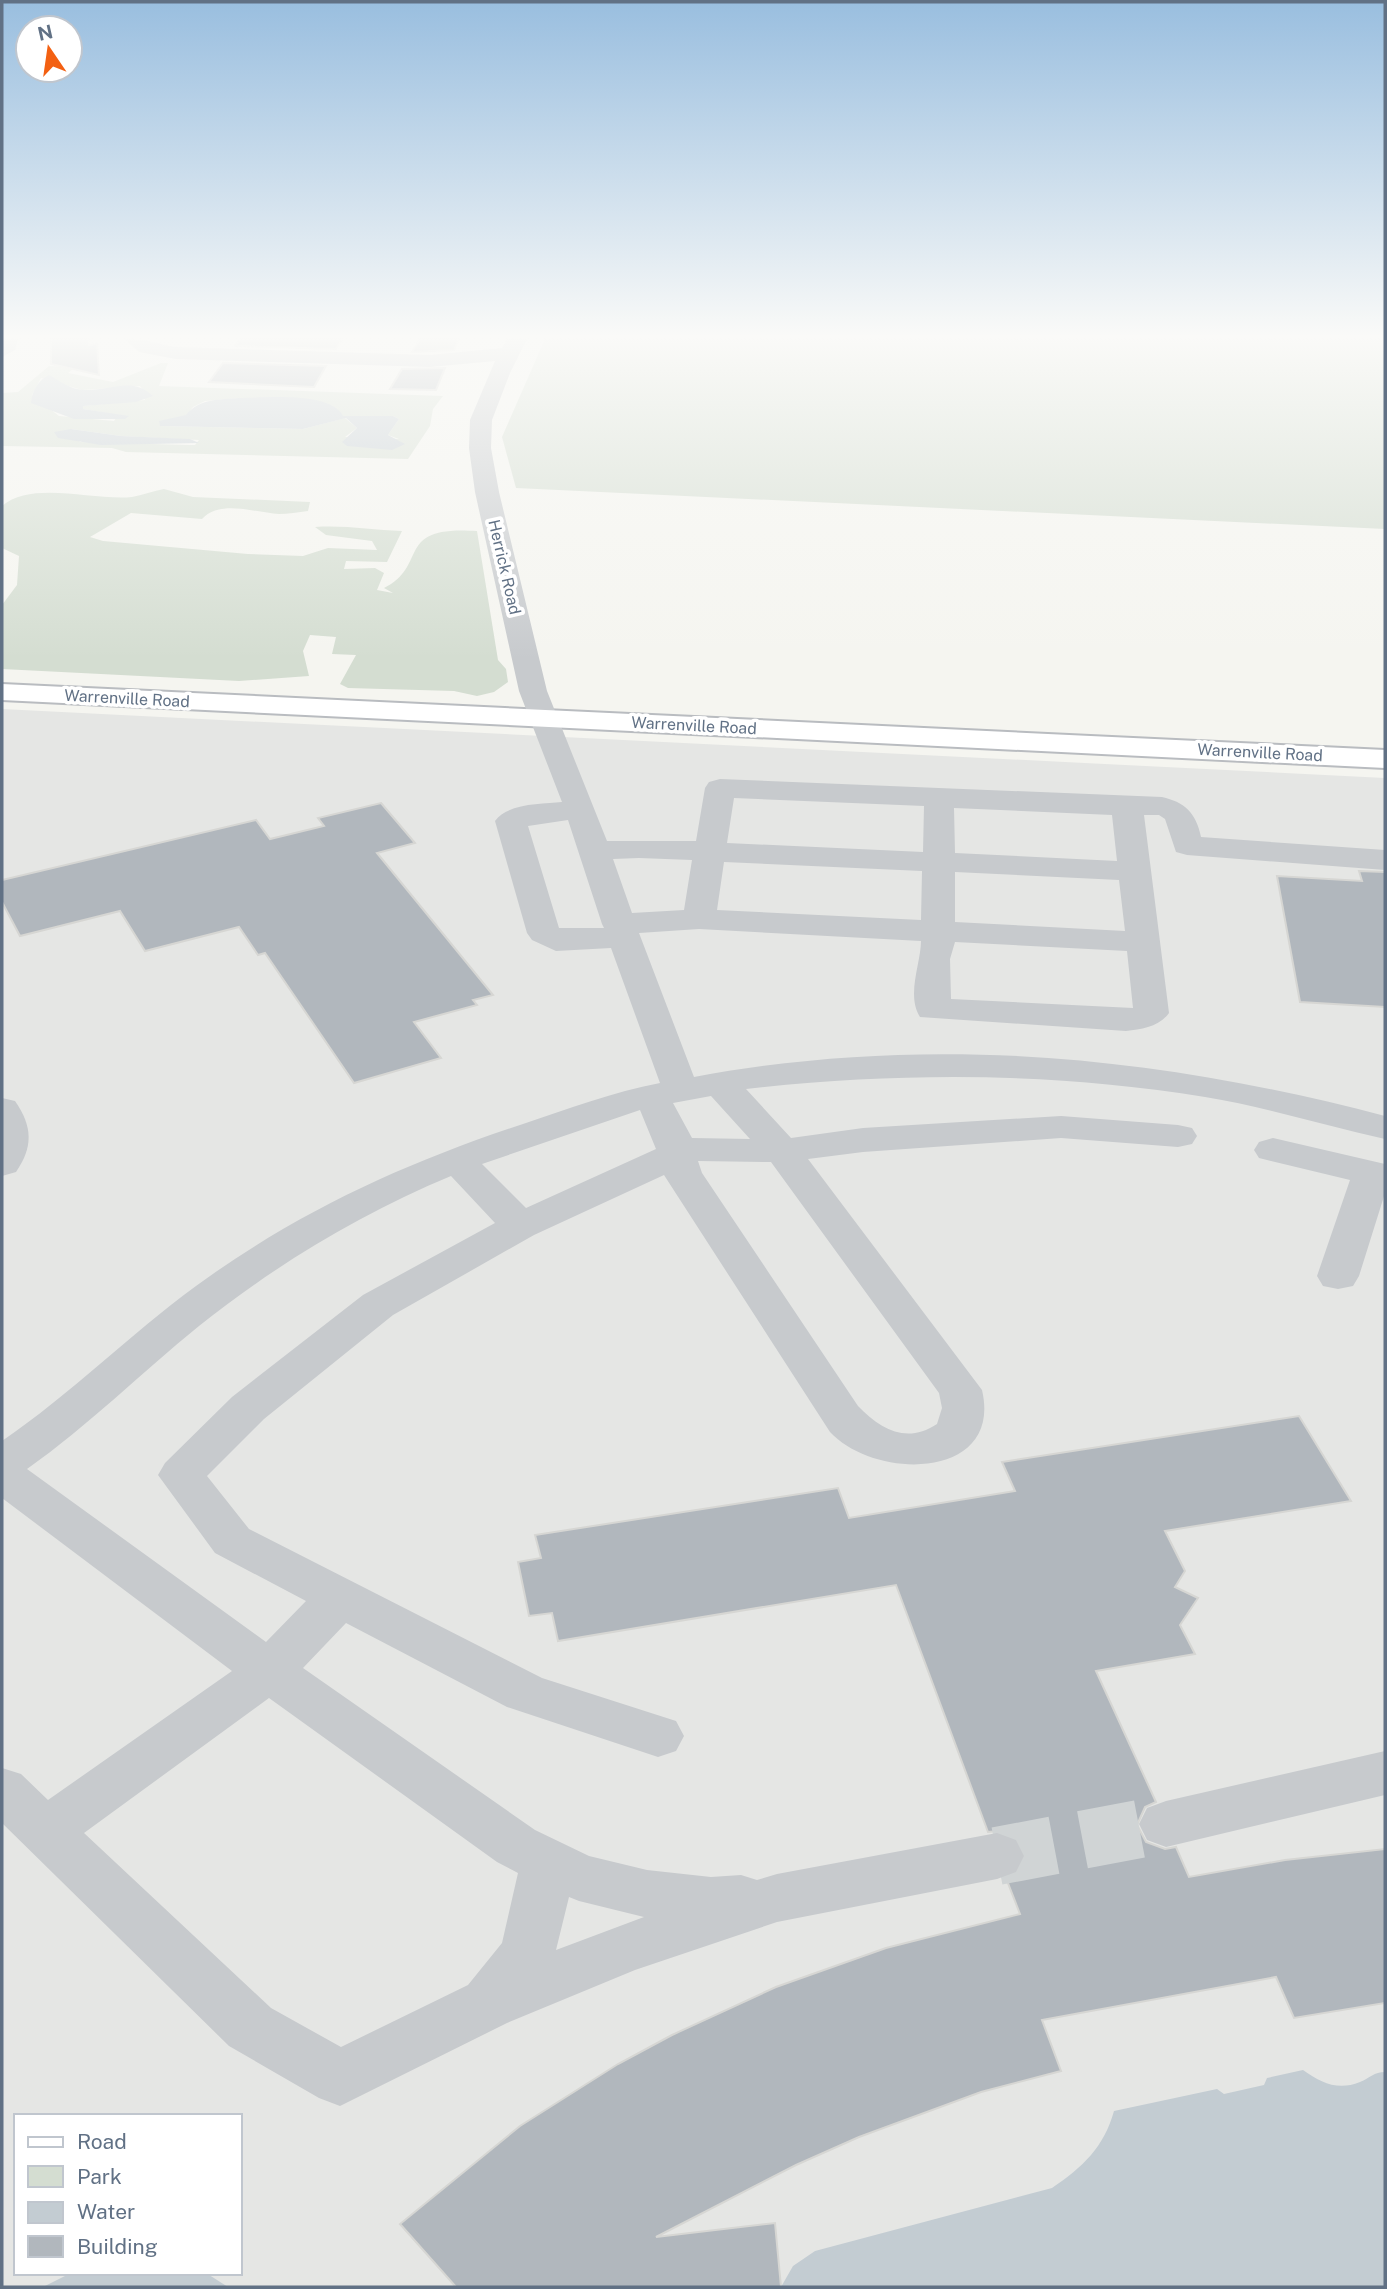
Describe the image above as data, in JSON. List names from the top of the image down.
{
  "streets": {
    "main road": ["Warrenville Road"],
    "street": ["Herrick Road"]
  },
  "crossings": [
    ["Herrick Road", "Warrenville Road"]
  ],
  "legend": [
    "Road",
    "Park",
    "Water",
    "Building"
  ],
  "north": "top"
}
